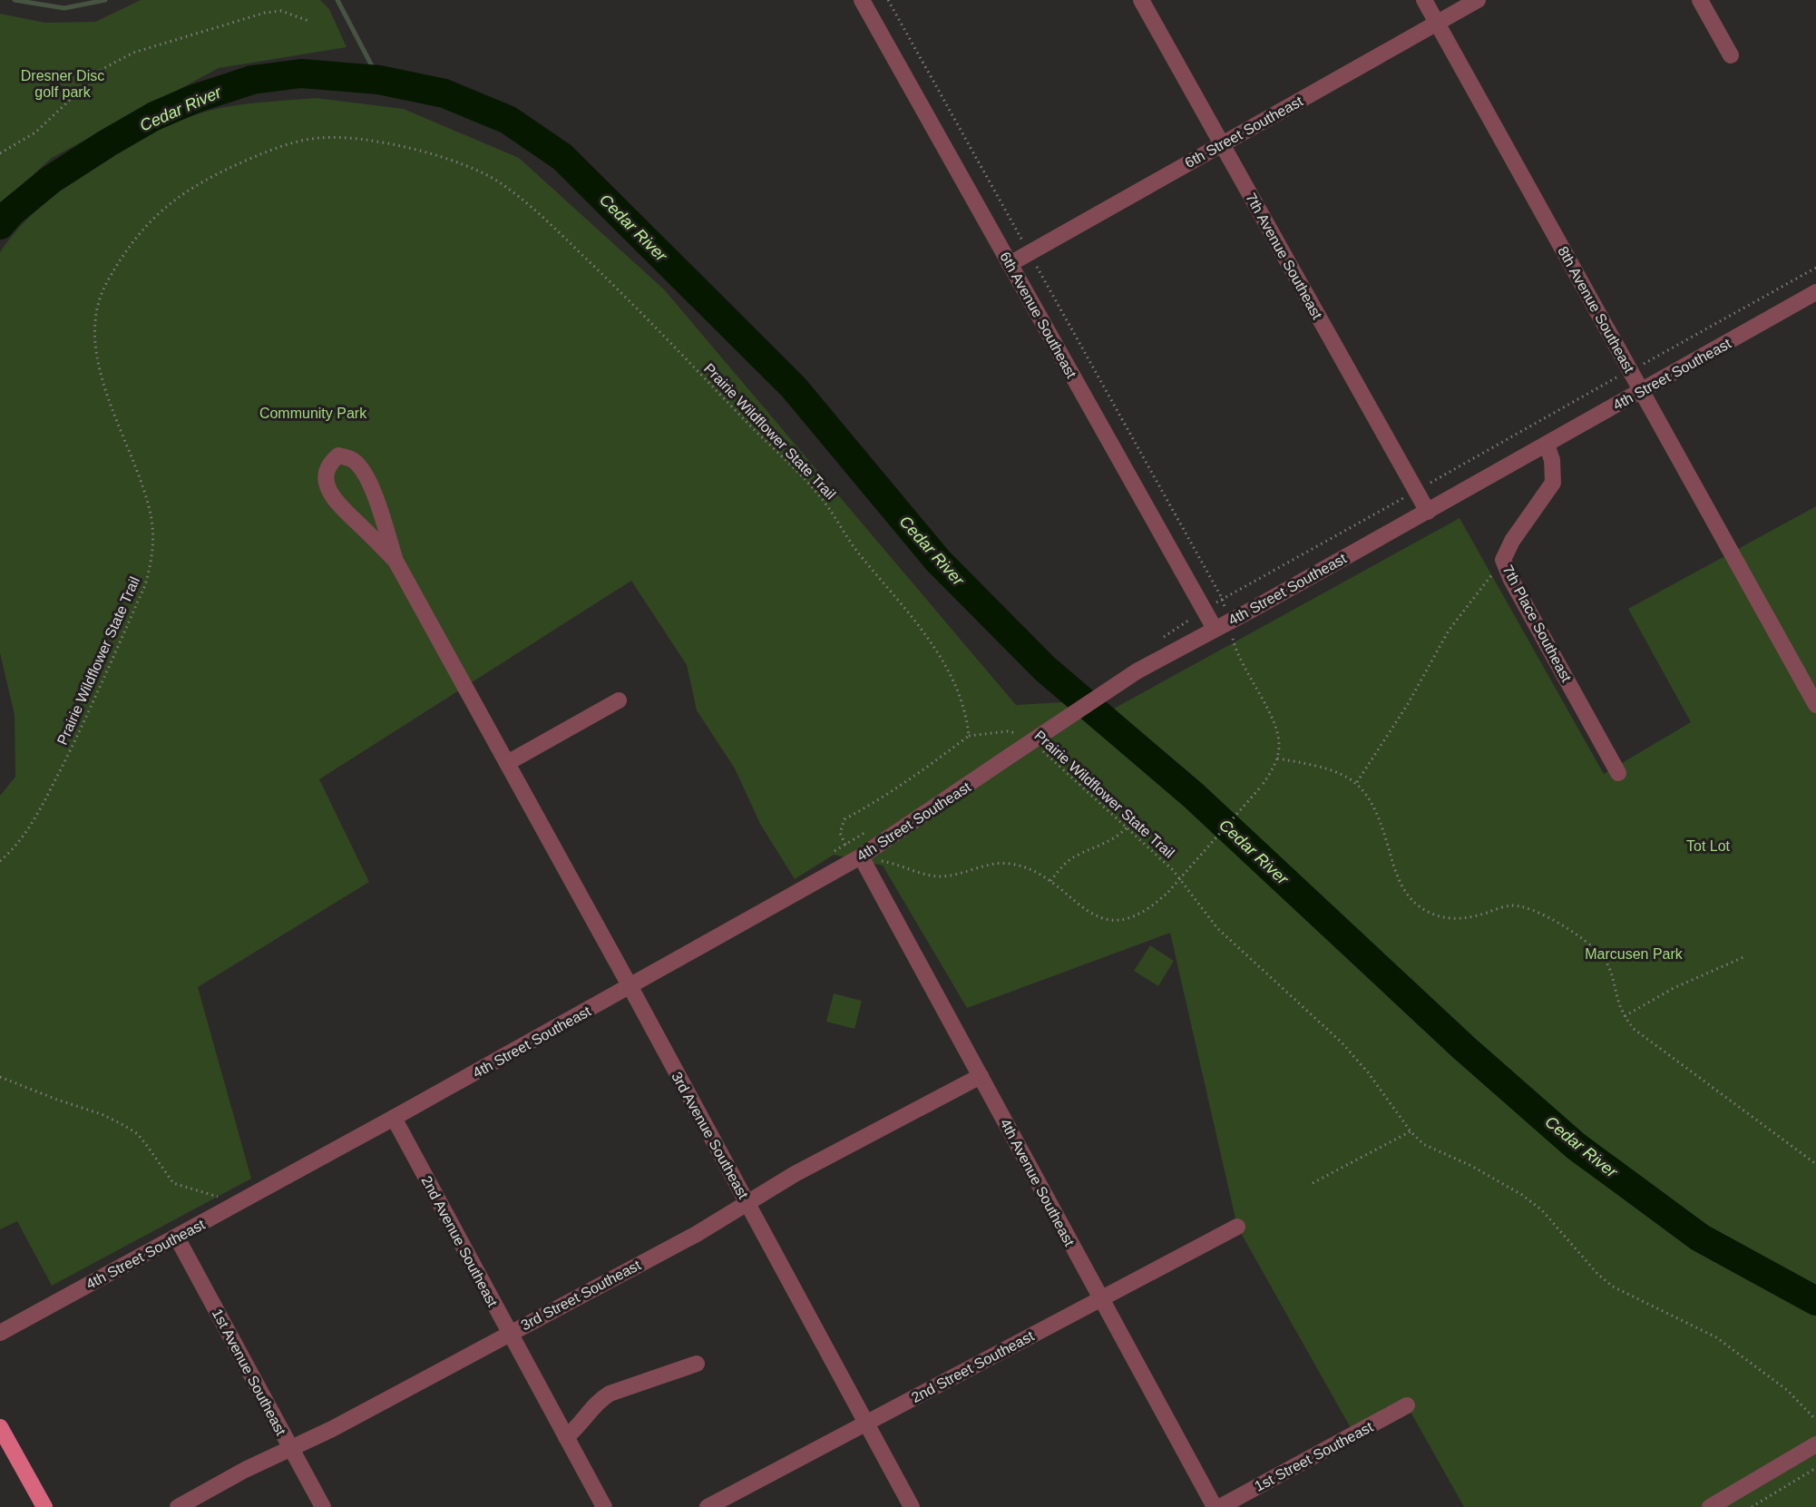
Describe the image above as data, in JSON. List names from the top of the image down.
{
  "streets": {
    "street": [
      "6th Street Southeast",
      "7th Avenue Southeast",
      "8th Avenue Southeast",
      "6th Avenue Southeast",
      "4th Street Southeast",
      "7th Place Southeast",
      "3rd Avenue Southeast",
      "4th Avenue Southeast",
      "2nd Avenue Southeast",
      "3rd Street Southeast",
      "2nd Street Southeast",
      "1st Avenue Southeast",
      "1st Street Southeast"
    ],
    "path": ["Prairie Wildflower State Trail"]
  },
  "crossings": [
    ["6th Street Southeast", "7th Avenue Southeast"],
    ["6th Street Southeast", "8th Avenue Southeast"],
    ["6th Street Southeast", "6th Avenue Southeast"],
    ["7th Avenue Southeast", "4th Street Southeast"],
    ["8th Avenue Southeast", "4th Street Southeast"],
    ["6th Avenue Southeast", "4th Street Southeast"],
    ["4th Street Southeast", "7th Place Southeast"],
    ["4th Street Southeast", "3rd Avenue Southeast"],
    ["4th Street Southeast", "4th Avenue Southeast"],
    ["4th Street Southeast", "2nd Avenue Southeast"],
    ["4th Street Southeast", "1st Avenue Southeast"],
    ["3rd Avenue Southeast", "3rd Street Southeast"],
    ["3rd Avenue Southeast", "2nd Street Southeast"],
    ["4th Avenue Southeast", "3rd Street Southeast"],
    ["4th Avenue Southeast", "2nd Street Southeast"],
    ["2nd Avenue Southeast", "3rd Street Southeast"],
    ["3rd Street Southeast", "1st Avenue Southeast"]
  ],
  "water": ["Cedar River"],
  "parks": [
    "Dresner Disc golf park",
    "Community Park",
    "Tot Lot",
    "Marcusen Park"
  ]
}
